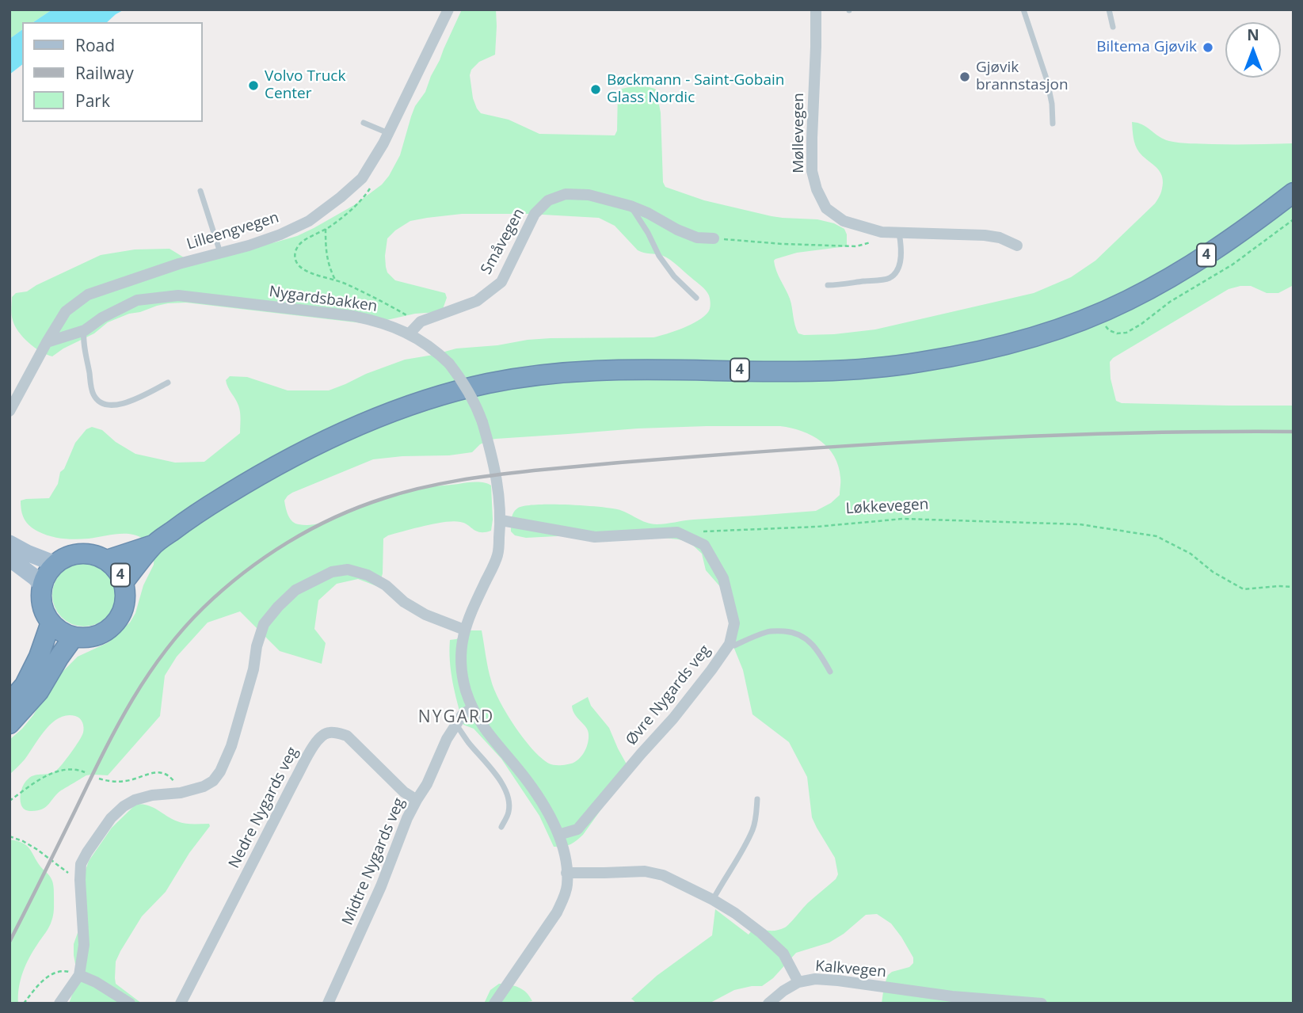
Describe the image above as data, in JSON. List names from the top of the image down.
{
  "streets": {
    "highway": ["4"],
    "street": [
      "Møllevegen",
      "Lilleengvegen",
      "Småvegen",
      "Nygardsbakken",
      "Øvre Nygards veg",
      "Nedre Nygards veg",
      "Midtre Nygards veg",
      "Kalkvegen"
    ],
    "path": ["Løkkevegen"]
  },
  "crossings": [
    ["Lilleengvegen", "Nygardsbakken"],
    ["Småvegen", "Nygardsbakken"],
    ["Nygardsbakken", "Øvre Nygards veg"],
    ["Nygardsbakken", "Midtre Nygards veg"],
    ["Nygardsbakken", "Kalkvegen"],
    ["Løkkevegen", "Øvre Nygards veg"],
    ["Nedre Nygards veg", "Midtre Nygards veg"]
  ],
  "districts": ["NYGARD"],
  "places": [
    "Biltema Gjøvik",
    "Gjøvik brannstasjon",
    "Volvo Truck Center",
    "Bøckmann - Saint-Gobain Glass Nordic"
  ],
  "legend": ["Road", "Railway", "Park"],
  "north": "top"
}
